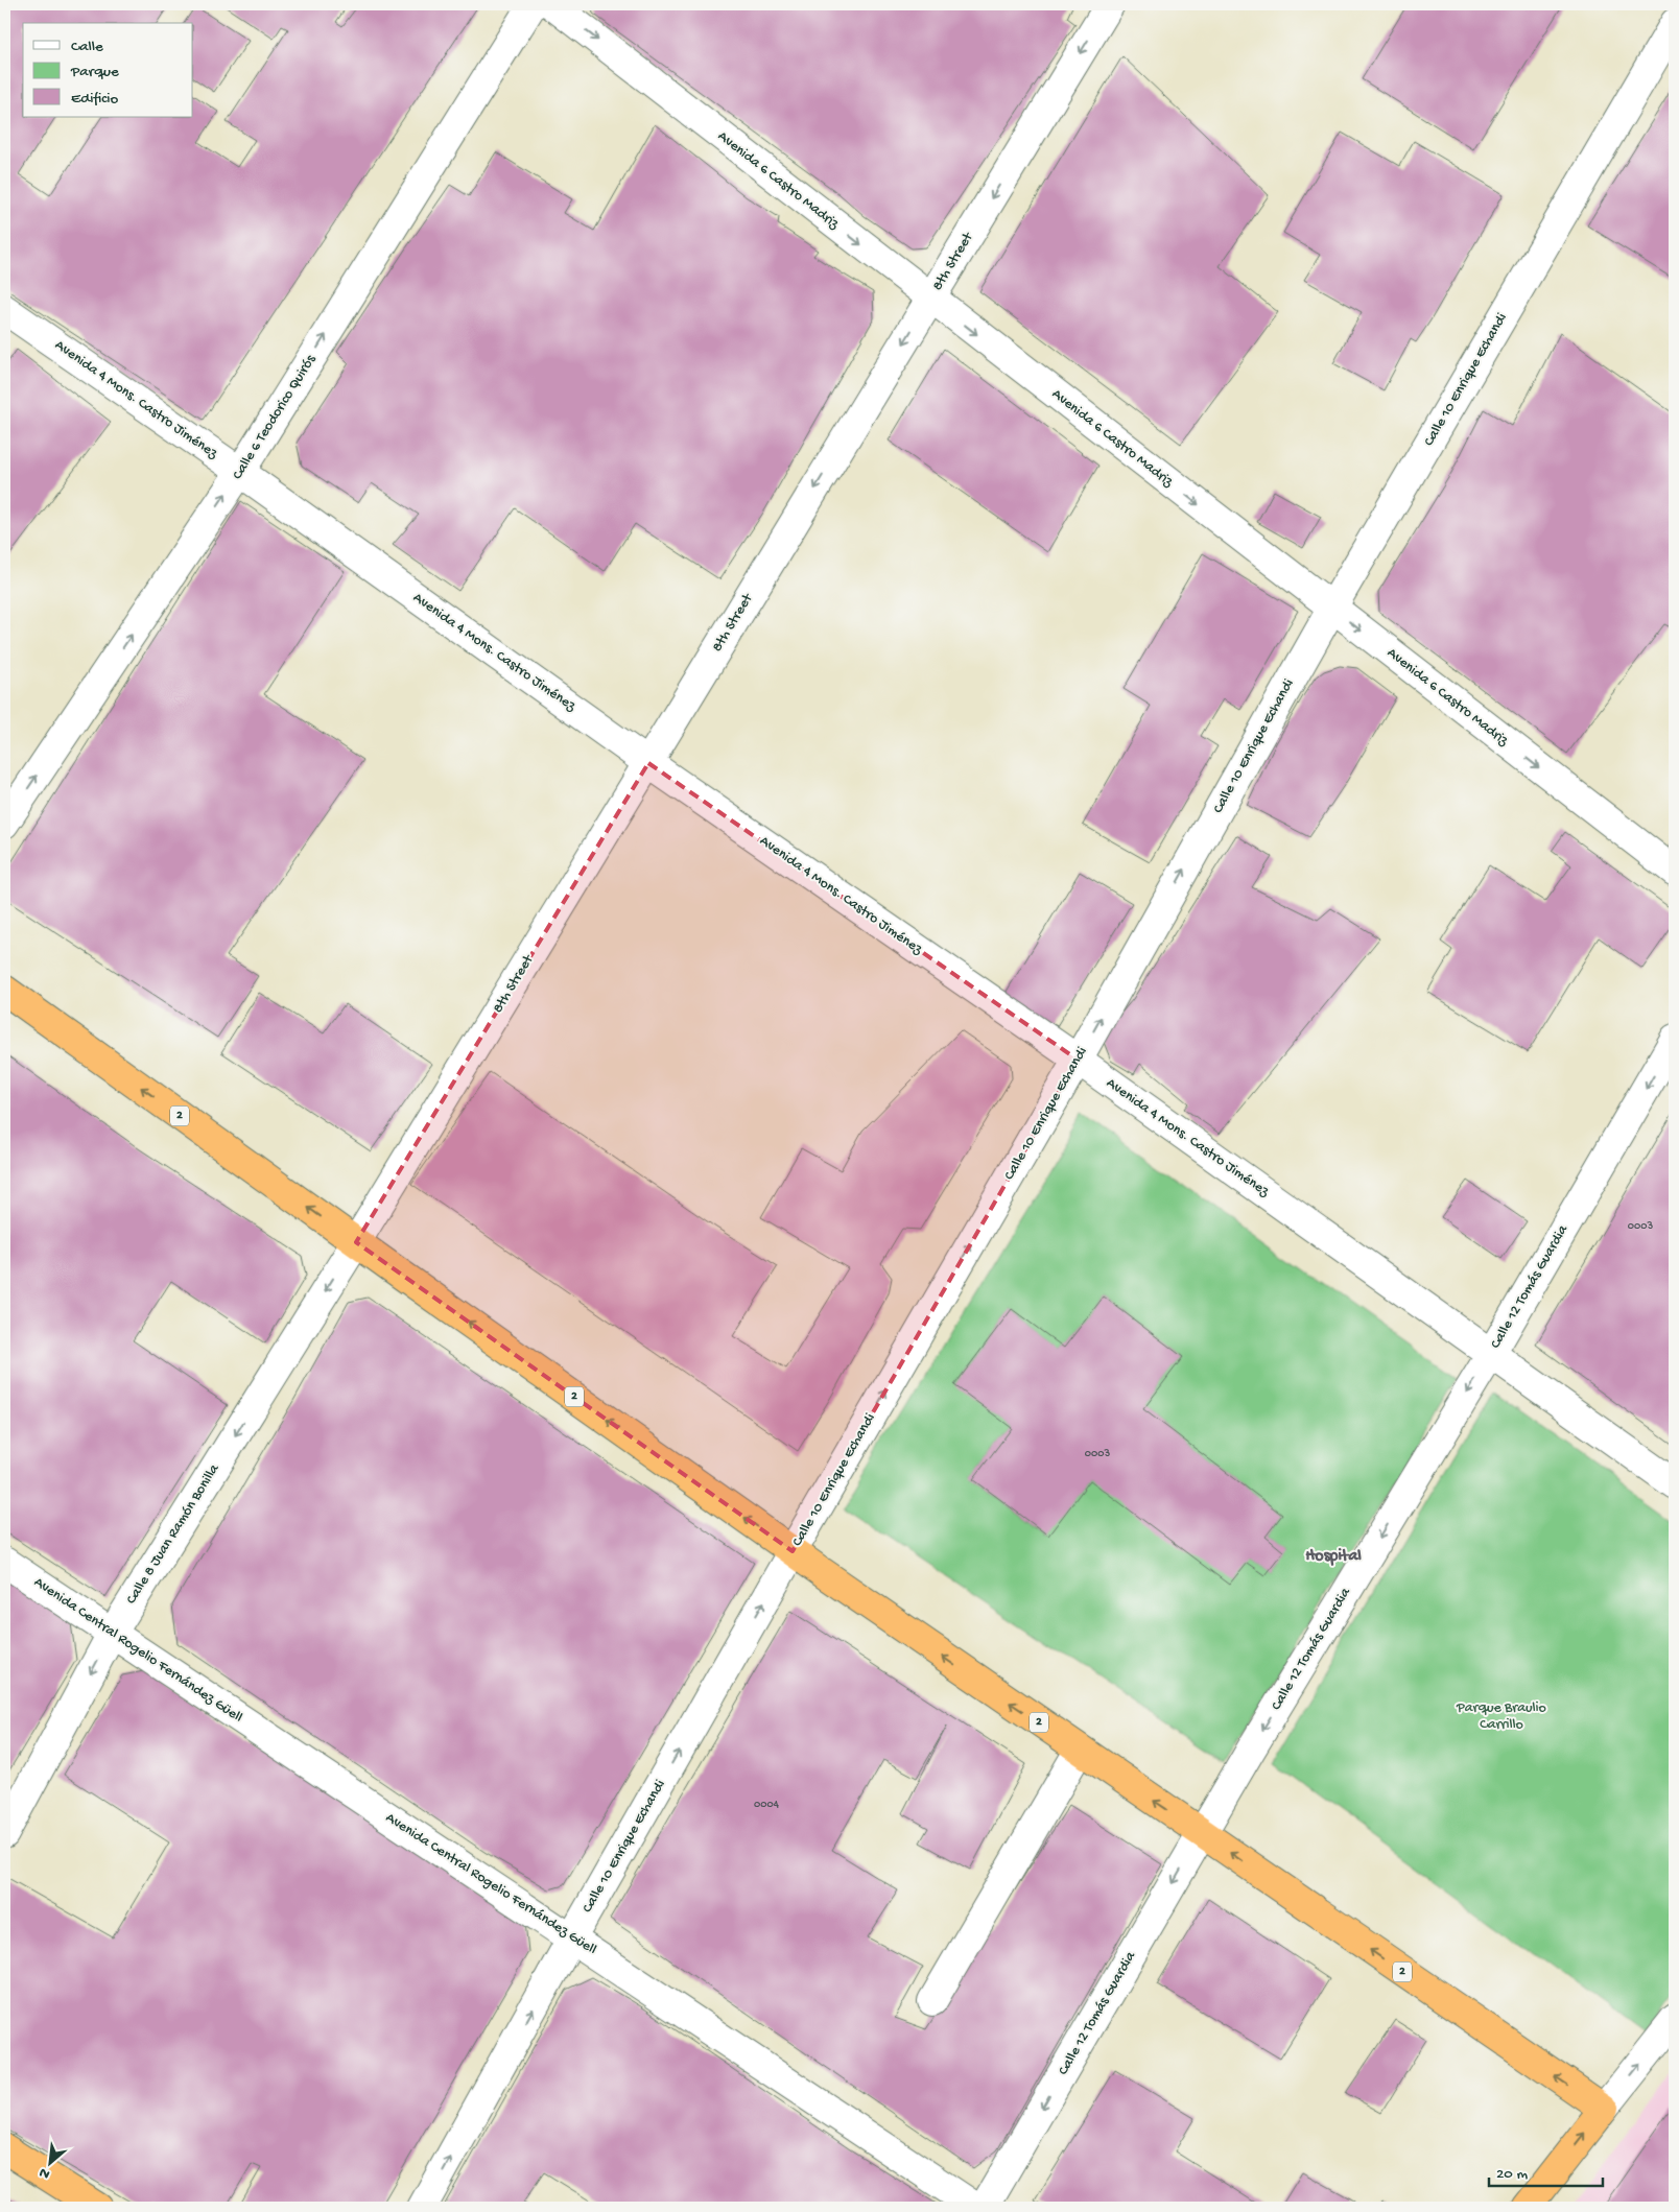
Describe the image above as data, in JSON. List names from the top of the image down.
{
  "streets": {
    "highway": ["2"],
    "street": [
      "Avenida 6 Castro Madriz",
      "8th Street",
      "Calle 10 Enrique Echandi",
      "Avenida 4 Mons. Castro Jiménez",
      "Calle 6 Teodorico Quirós",
      "Calle 12 Tomás Guardia",
      "Calle 8 Juan Ramón Bonilla",
      "Avenida Central Rogelio Fernández Güell"
    ]
  },
  "crossings": [
    ["Avenida 6 Castro Madriz", "8th Street"],
    ["Avenida 6 Castro Madriz", "Calle 10 Enrique Echandi"],
    ["8th Street", "Avenida 4 Mons. Castro Jiménez"],
    ["8th Street", "2"],
    ["8th Street", "Calle 8 Juan Ramón Bonilla"],
    ["Calle 10 Enrique Echandi", "Avenida 4 Mons. Castro Jiménez"],
    ["Calle 10 Enrique Echandi", "2"],
    ["Calle 10 Enrique Echandi", "Avenida Central Rogelio Fernández Güell"],
    ["Avenida 4 Mons. Castro Jiménez", "Calle 6 Teodorico Quirós"],
    ["Avenida 4 Mons. Castro Jiménez", "Calle 12 Tomás Guardia"],
    ["2", "Calle 12 Tomás Guardia"],
    ["2", "Calle 8 Juan Ramón Bonilla"],
    ["Calle 8 Juan Ramón Bonilla", "Avenida Central Rogelio Fernández Güell"]
  ],
  "one_way": [
    "Avenida 6 Castro Madriz",
    "8th Street",
    "Calle 10 Enrique Echandi",
    "Calle 6 Teodorico Quirós",
    "Calle 12 Tomás Guardia",
    "Calle 8 Juan Ramón Bonilla"
  ],
  "districts": ["Hospital"],
  "parks": ["Parque Braulio Carrillo"],
  "house_numbers": ["0003", "0003", "0004"],
  "legend": ["Calle", "Parque", "Edificio"],
  "scale_bar": "20 m",
  "north": "bottom left"
}
